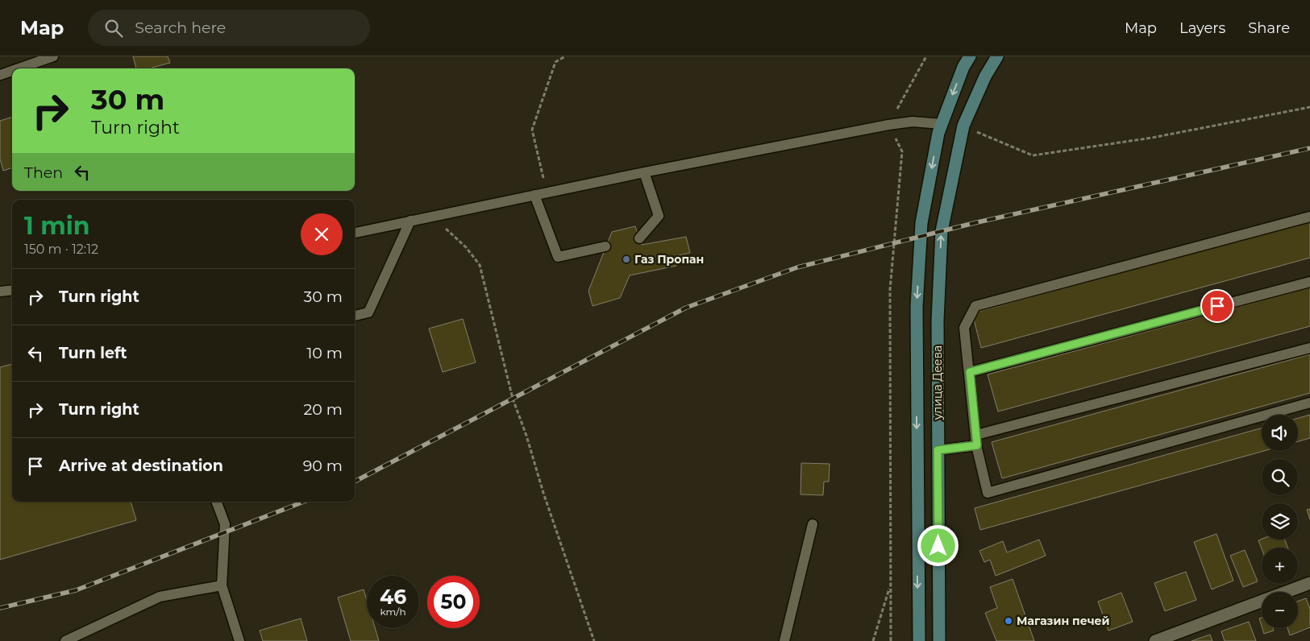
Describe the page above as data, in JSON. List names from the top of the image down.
{
  "streets": {
    "main road": ["улица Деева"]
  },
  "places": ["Газ Пропан", "Магазин печей"],
  "page": {
    "header": "Map",
    "search": "Search here",
    "nav": ["Map", "Layers", "Share"],
    "turn": ["30 m", "Turn right"],
    "then": "Then",
    "heading": ["1 min", "150 m · 12:12"],
    "list": [
      {
        "name": "Turn right",
        "value": "30 m"
      },
      {
        "name": "Turn left",
        "value": "10 m"
      },
      {
        "name": "Turn right",
        "value": "20 m"
      },
      {
        "name": "Arrive at destination",
        "value": "90 m"
      }
    ],
    "map_buttons": ["+", "−"],
    "speed": "46 km/h",
    "limit": "50"
  }
}
